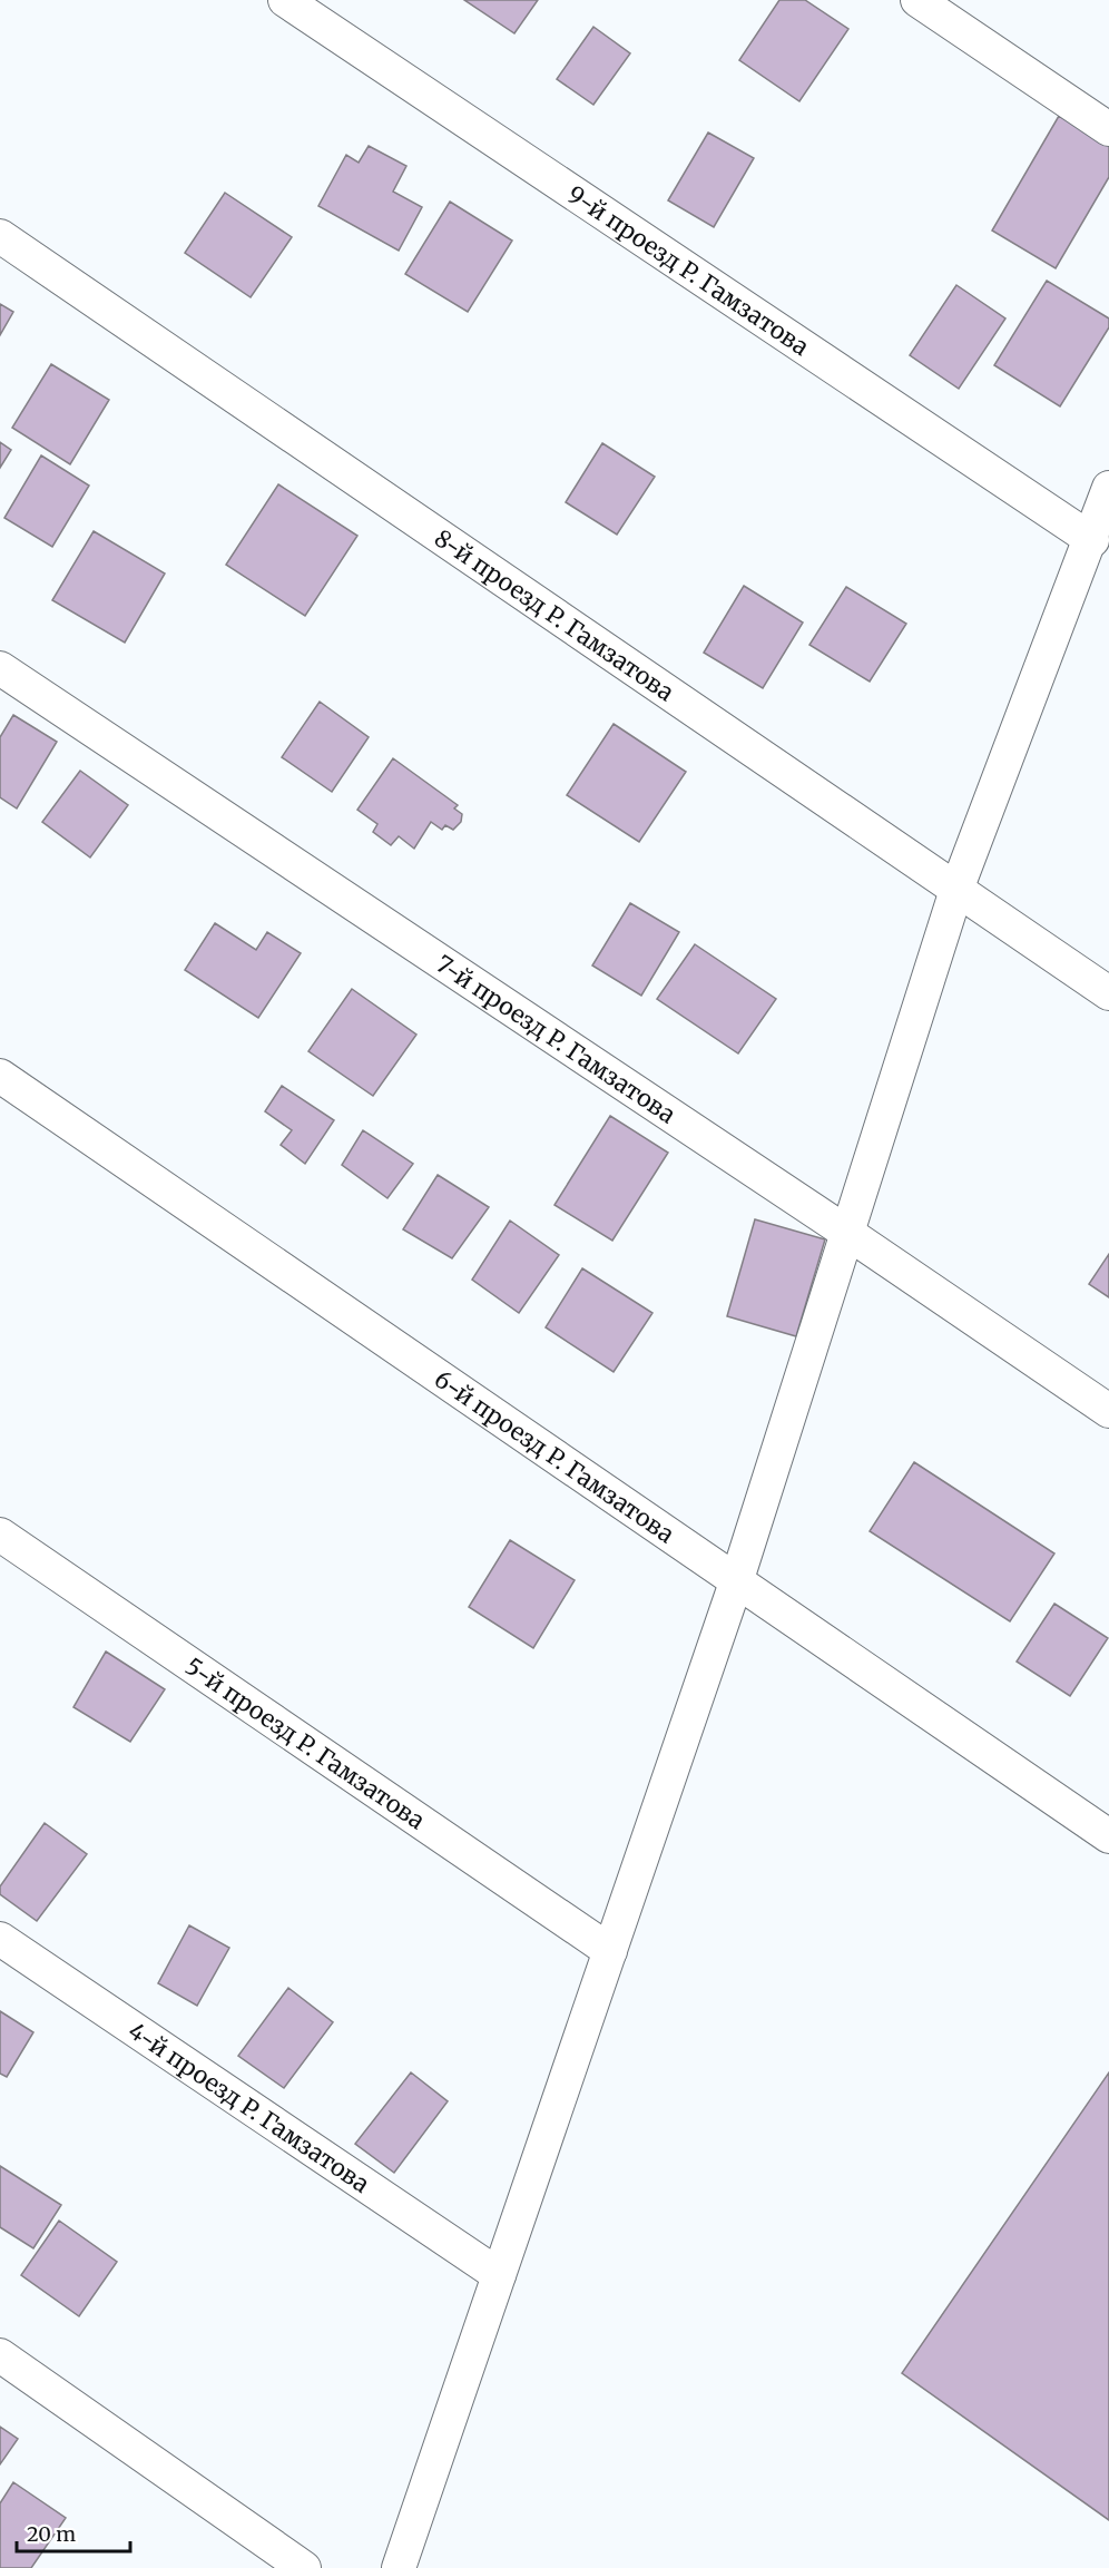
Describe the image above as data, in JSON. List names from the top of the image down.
{
  "streets": {
    "street": [
      "9-й проезд Р. Гамзатова",
      "8-й проезд Р. Гамзатова",
      "7-й проезд Р. Гамзатова",
      "6-й проезд Р. Гамзатова",
      "5-й проезд Р. Гамзатова",
      "4-й проезд Р. Гамзатова"
    ]
  },
  "scale_bar": "20 m"
}
